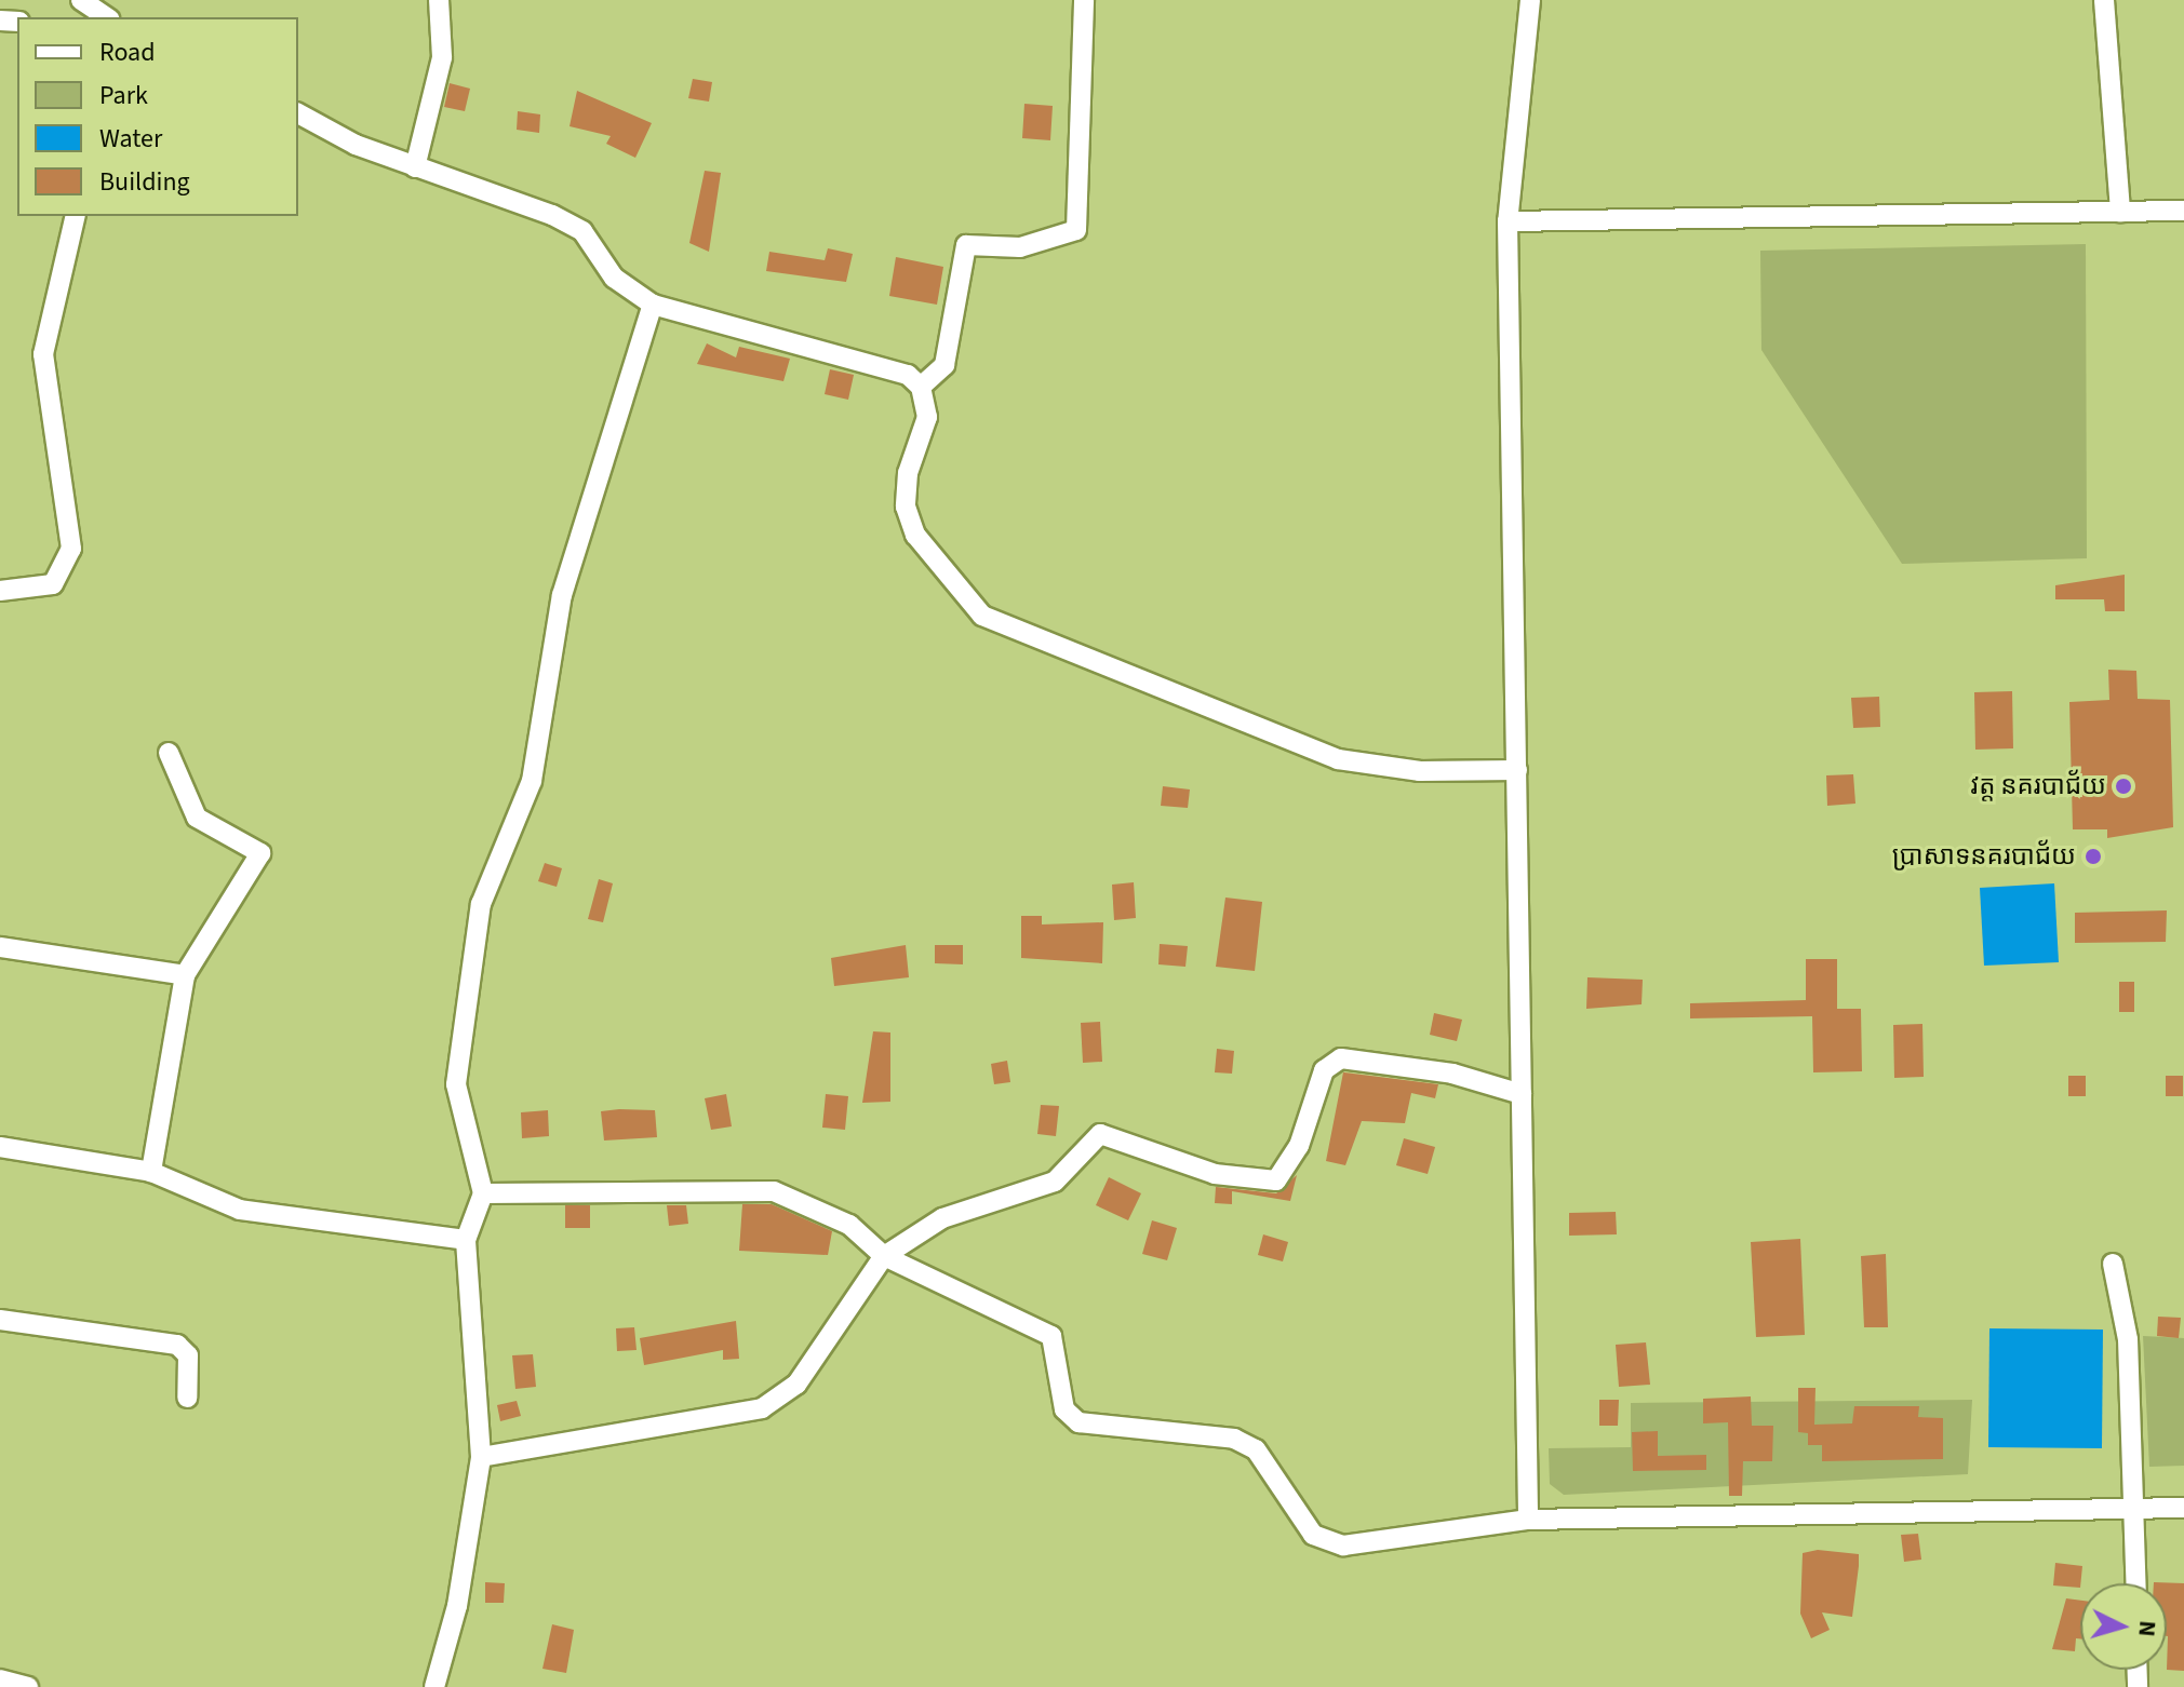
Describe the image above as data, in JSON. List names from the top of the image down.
{
  "places": ["វត្ត នគរបាជ័យ", "ប្រាសាទនគរបាជ័យ"],
  "legend": [
    "Road",
    "Park",
    "Water",
    "Building"
  ],
  "north": "right"
}
